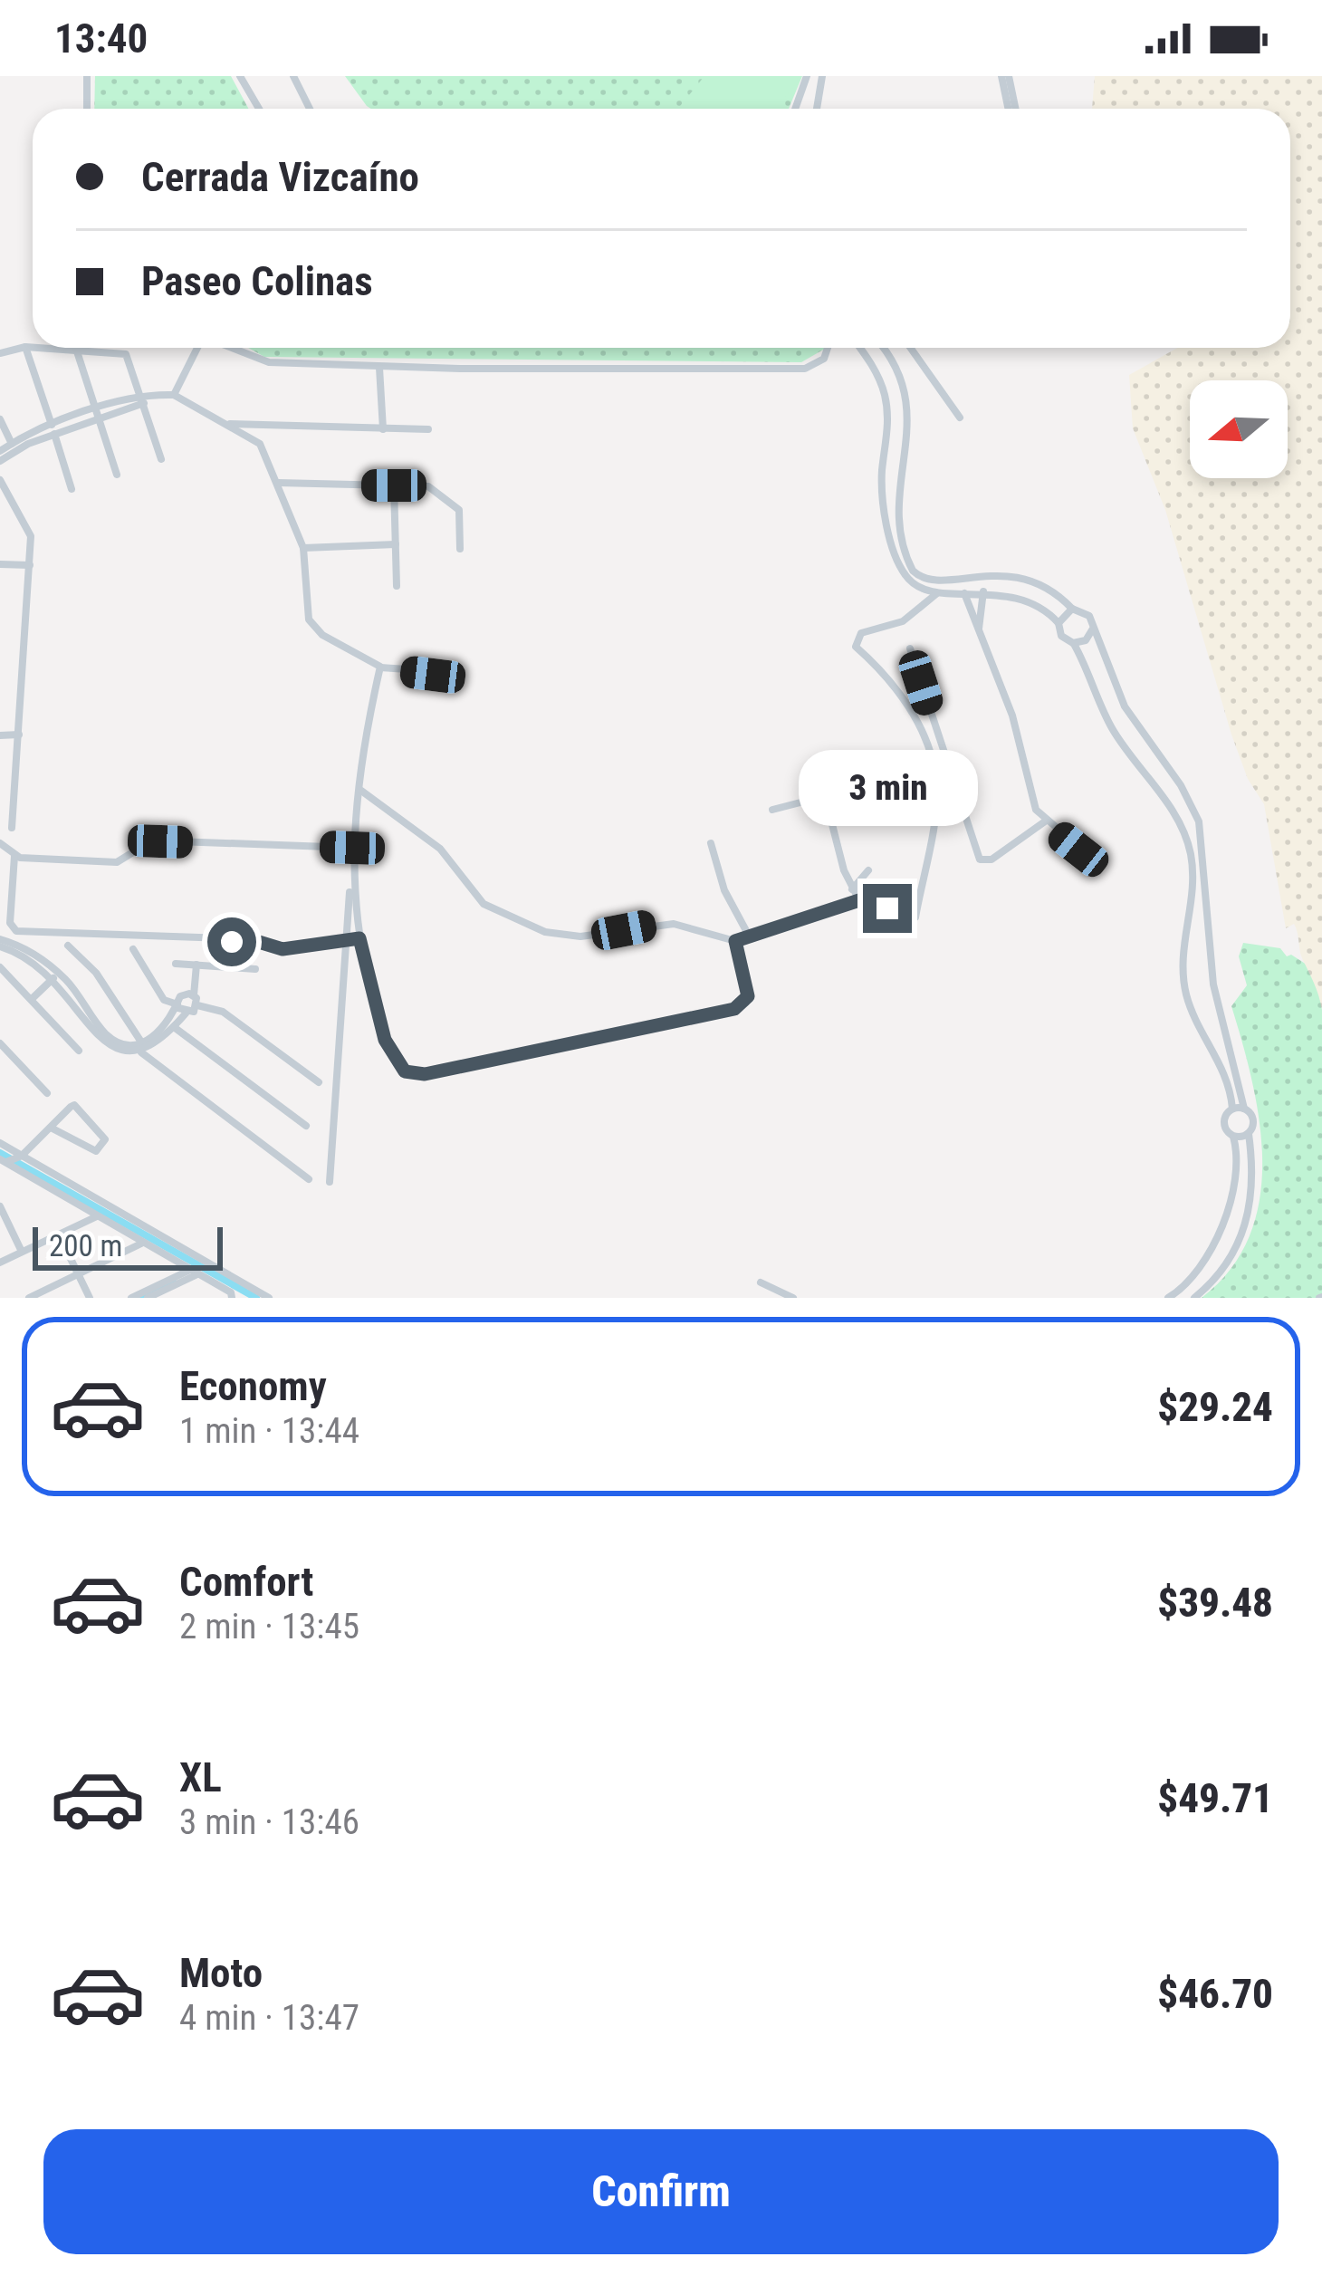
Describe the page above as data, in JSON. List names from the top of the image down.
{
  "scale_bar": "200 m",
  "north": "left",
  "page": {
    "status": "13:40",
    "banner": ["Cerrada Vizcaíno", "Paseo Colinas"],
    "bubble": "3 min",
    "scale": "200 m",
    "list": [
      {
        "name": "Economy",
        "note": "1 min · 13:44",
        "value": "$29.24"
      },
      {
        "name": "Comfort",
        "note": "2 min · 13:45",
        "value": "$39.48"
      },
      {
        "name": "XL",
        "note": "3 min · 13:46",
        "value": "$49.71"
      },
      {
        "name": "Moto",
        "note": "4 min · 13:47",
        "value": "$46.70"
      }
    ],
    "buttons": "Confirm"
  }
}
